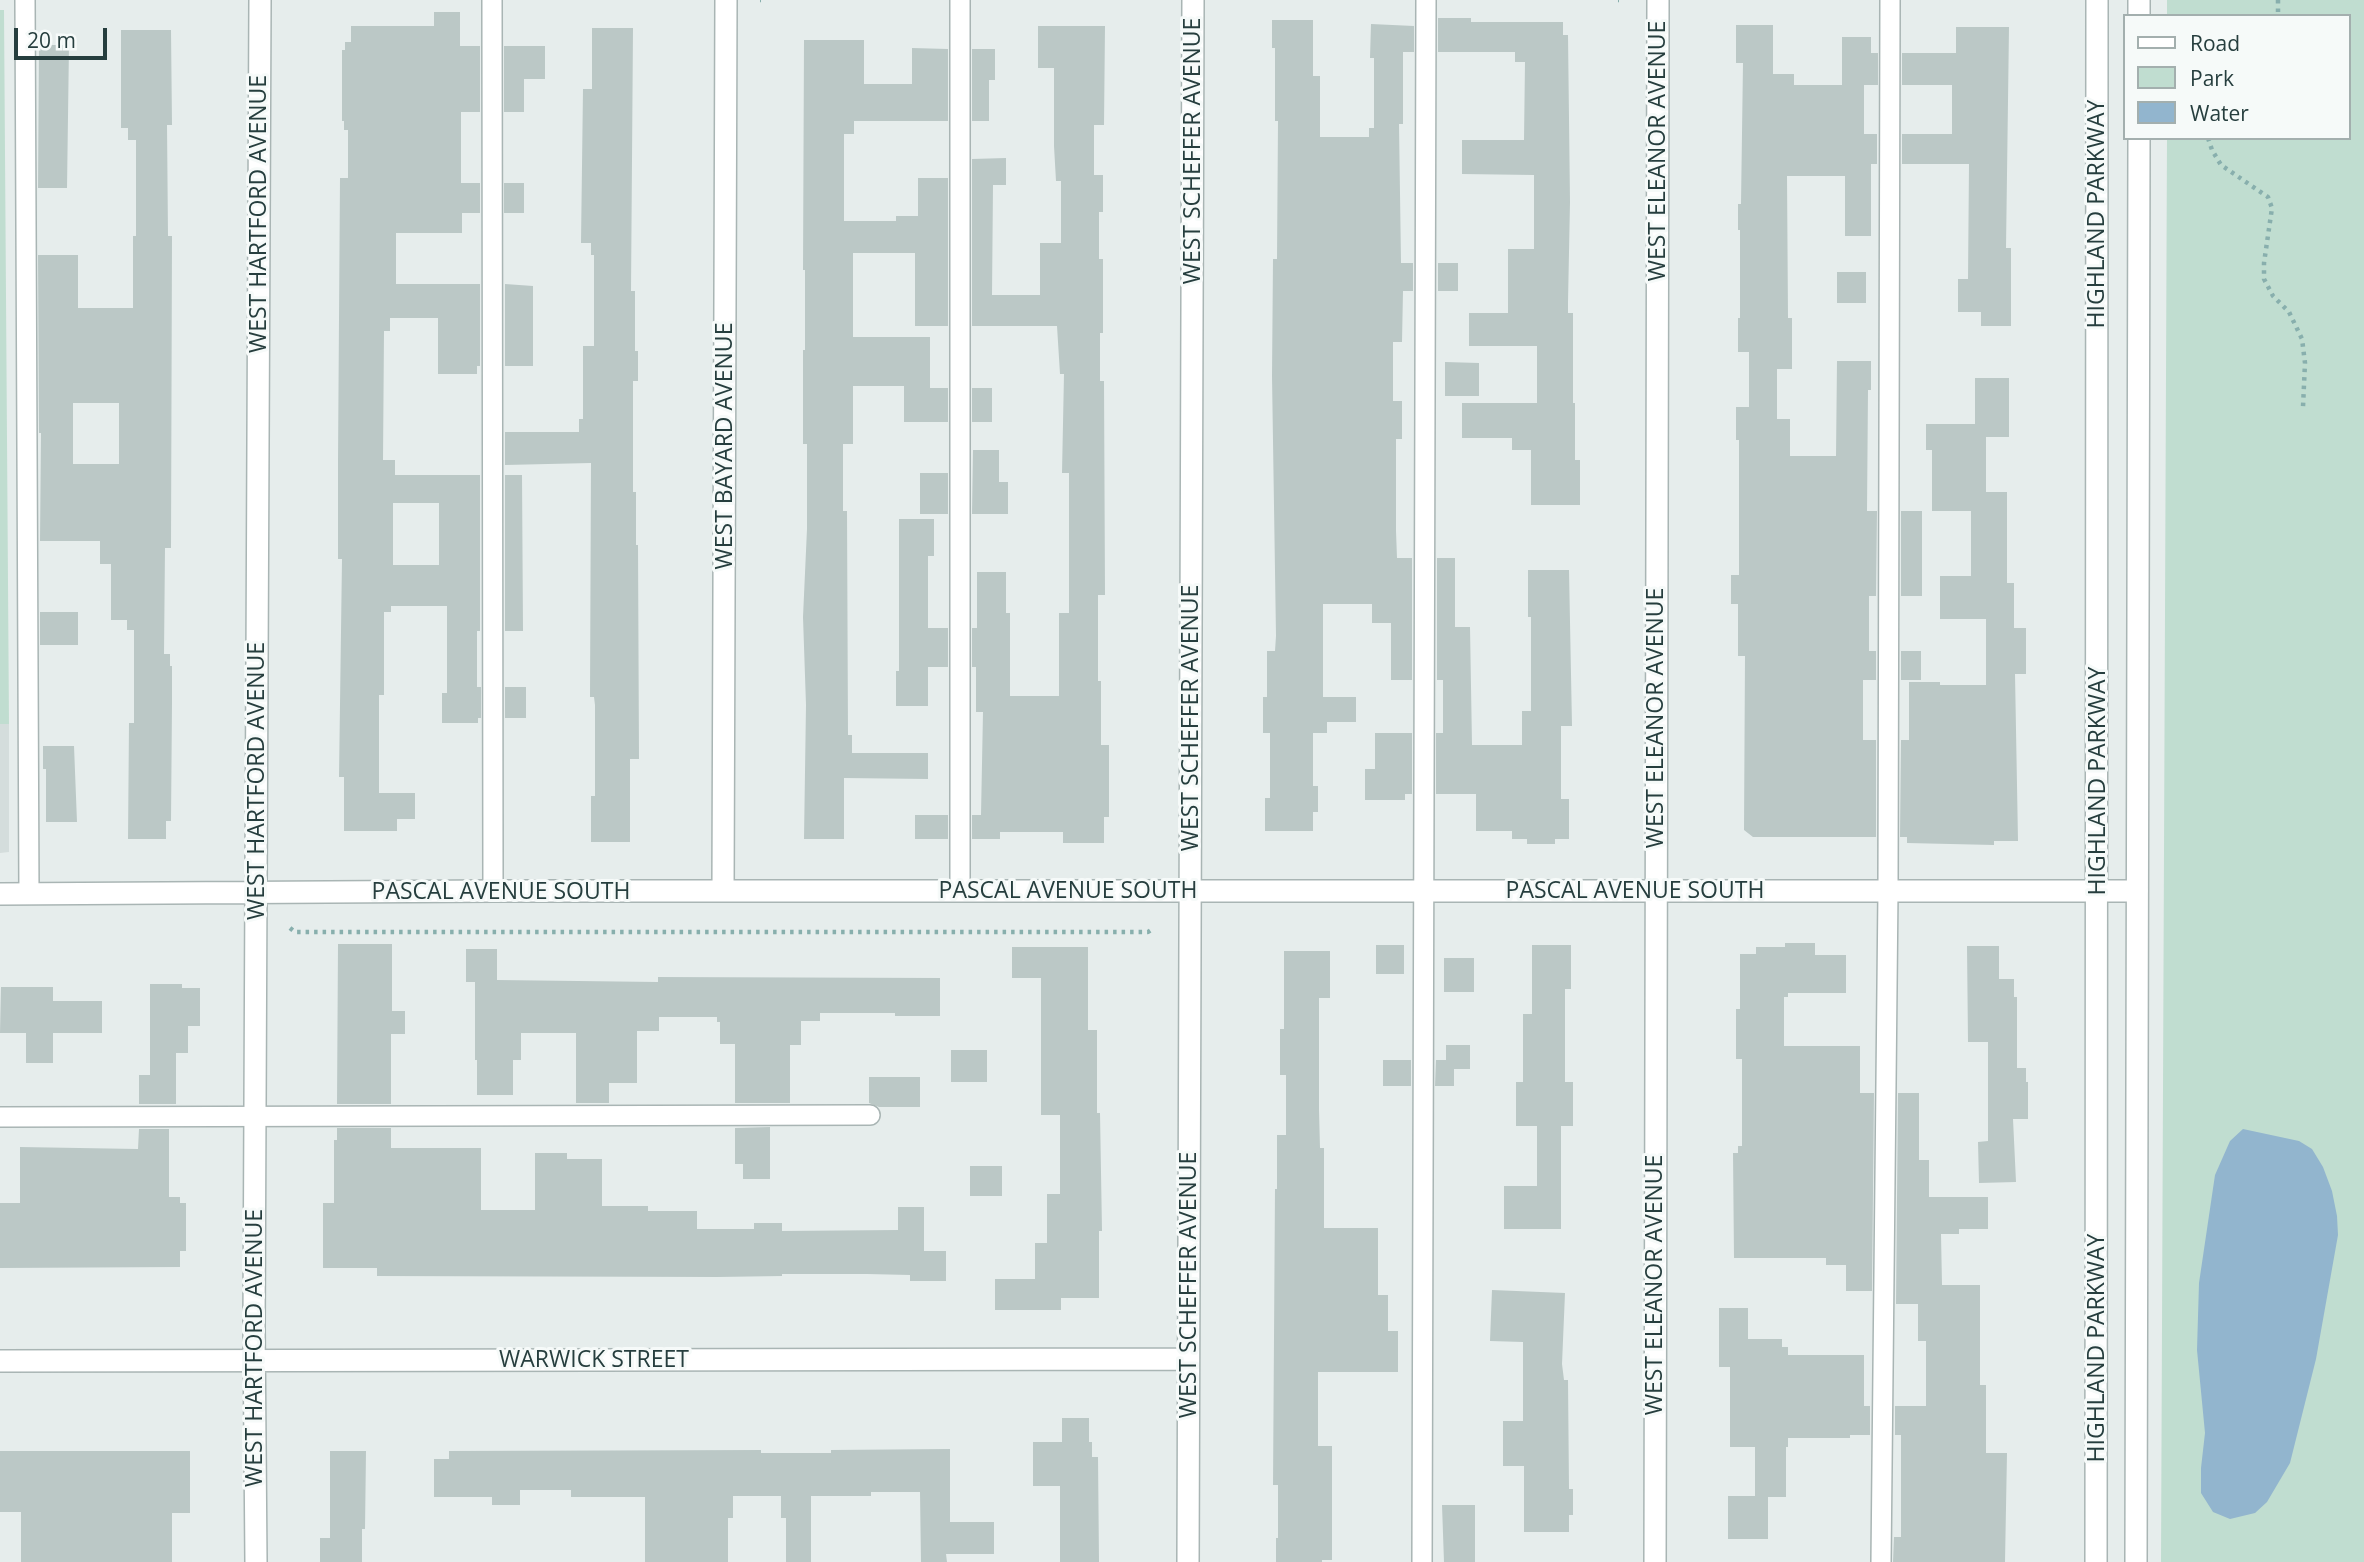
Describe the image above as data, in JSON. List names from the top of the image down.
{
  "streets": {
    "street": [
      "WEST SCHEFFER AVENUE",
      "WEST ELEANOR AVENUE",
      "WEST HARTFORD AVENUE",
      "HIGHLAND PARKWAY",
      "WEST BAYARD AVENUE",
      "PASCAL AVENUE SOUTH",
      "WARWICK STREET"
    ]
  },
  "crossings": [
    ["WEST SCHEFFER AVENUE", "PASCAL AVENUE SOUTH"],
    ["WEST SCHEFFER AVENUE", "WARWICK STREET"],
    ["WEST ELEANOR AVENUE", "PASCAL AVENUE SOUTH"],
    ["WEST HARTFORD AVENUE", "PASCAL AVENUE SOUTH"],
    ["WEST HARTFORD AVENUE", "WARWICK STREET"],
    ["HIGHLAND PARKWAY", "PASCAL AVENUE SOUTH"],
    ["WEST BAYARD AVENUE", "PASCAL AVENUE SOUTH"]
  ],
  "legend": ["Road", "Park", "Water"],
  "scale_bar": "20 m"
}
